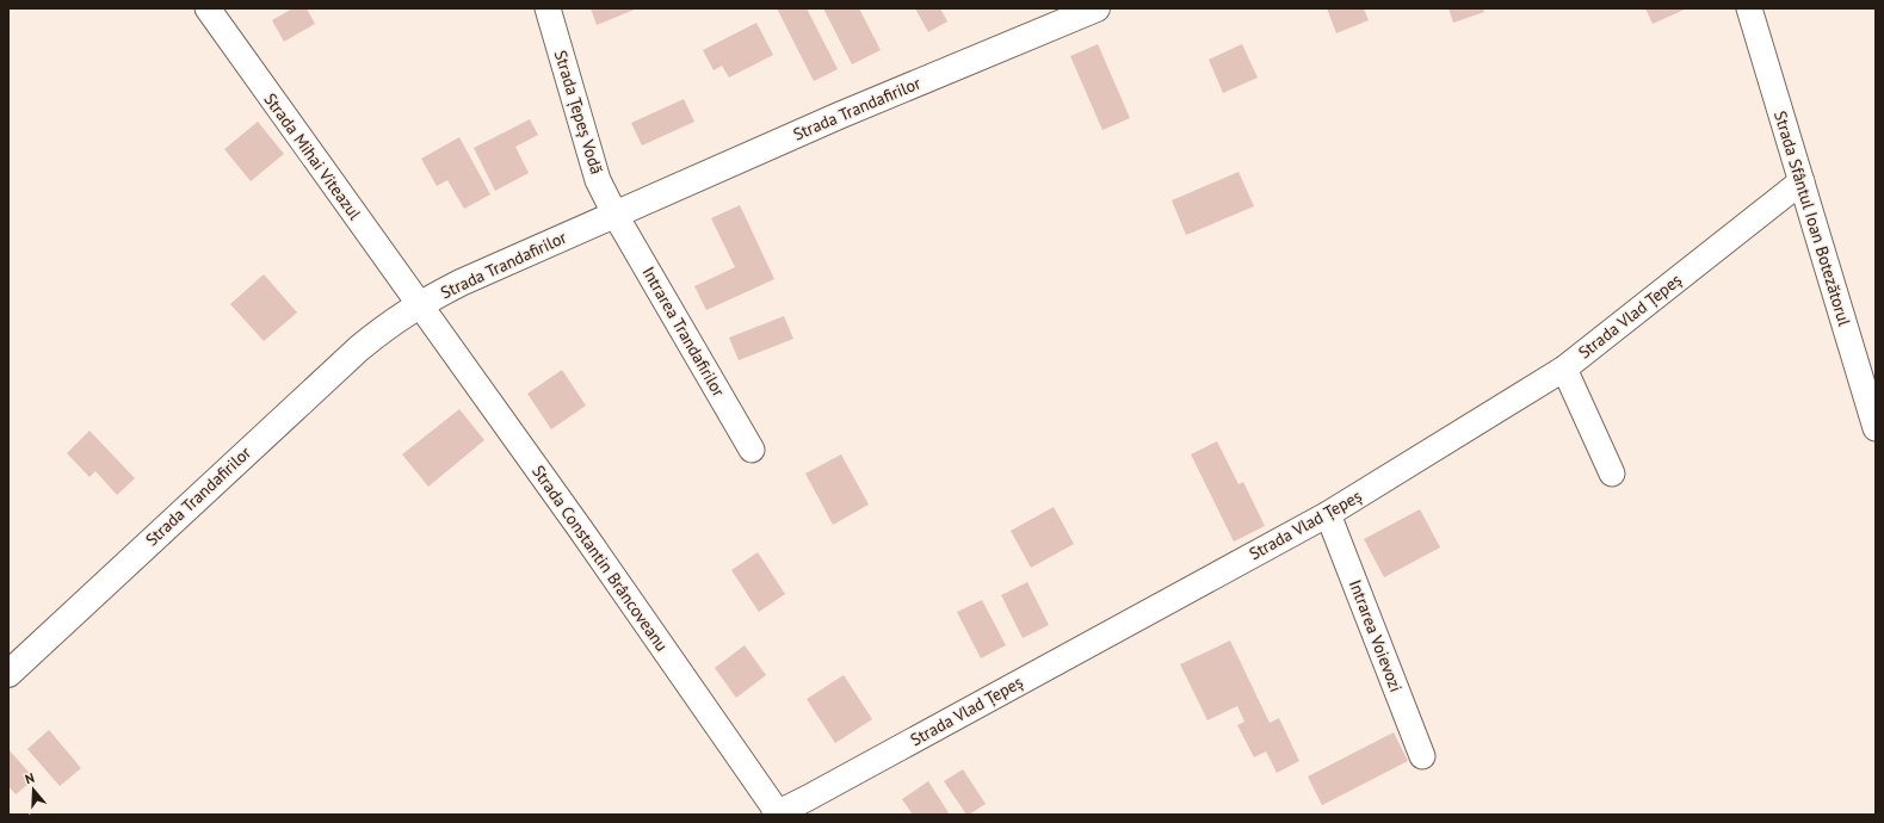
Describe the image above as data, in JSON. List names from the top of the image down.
{
  "streets": {
    "main road": ["Strada Trandafirilor"],
    "street": [
      "Strada Țepeș Vodă",
      "Strada Mihai Viteazul",
      "Strada Sfântul Ioan Botezătorul",
      "Strada Vlad Țepeș",
      "Intrarea Trandafirilor",
      "Strada Constantin Brâncoveanu",
      "Intrarea Voievozi"
    ]
  },
  "crossings": [
    ["Strada Trandafirilor", "Strada Țepeș Vodă"],
    ["Strada Trandafirilor", "Strada Mihai Viteazul"],
    ["Strada Trandafirilor", "Intrarea Trandafirilor"],
    ["Strada Trandafirilor", "Strada Constantin Brâncoveanu"],
    ["Strada Țepeș Vodă", "Intrarea Trandafirilor"],
    ["Strada Mihai Viteazul", "Strada Constantin Brâncoveanu"],
    ["Strada Sfântul Ioan Botezătorul", "Strada Vlad Țepeș"],
    ["Strada Vlad Țepeș", "Strada Constantin Brâncoveanu"],
    ["Strada Vlad Țepeș", "Intrarea Voievozi"]
  ],
  "north": "top"
}
